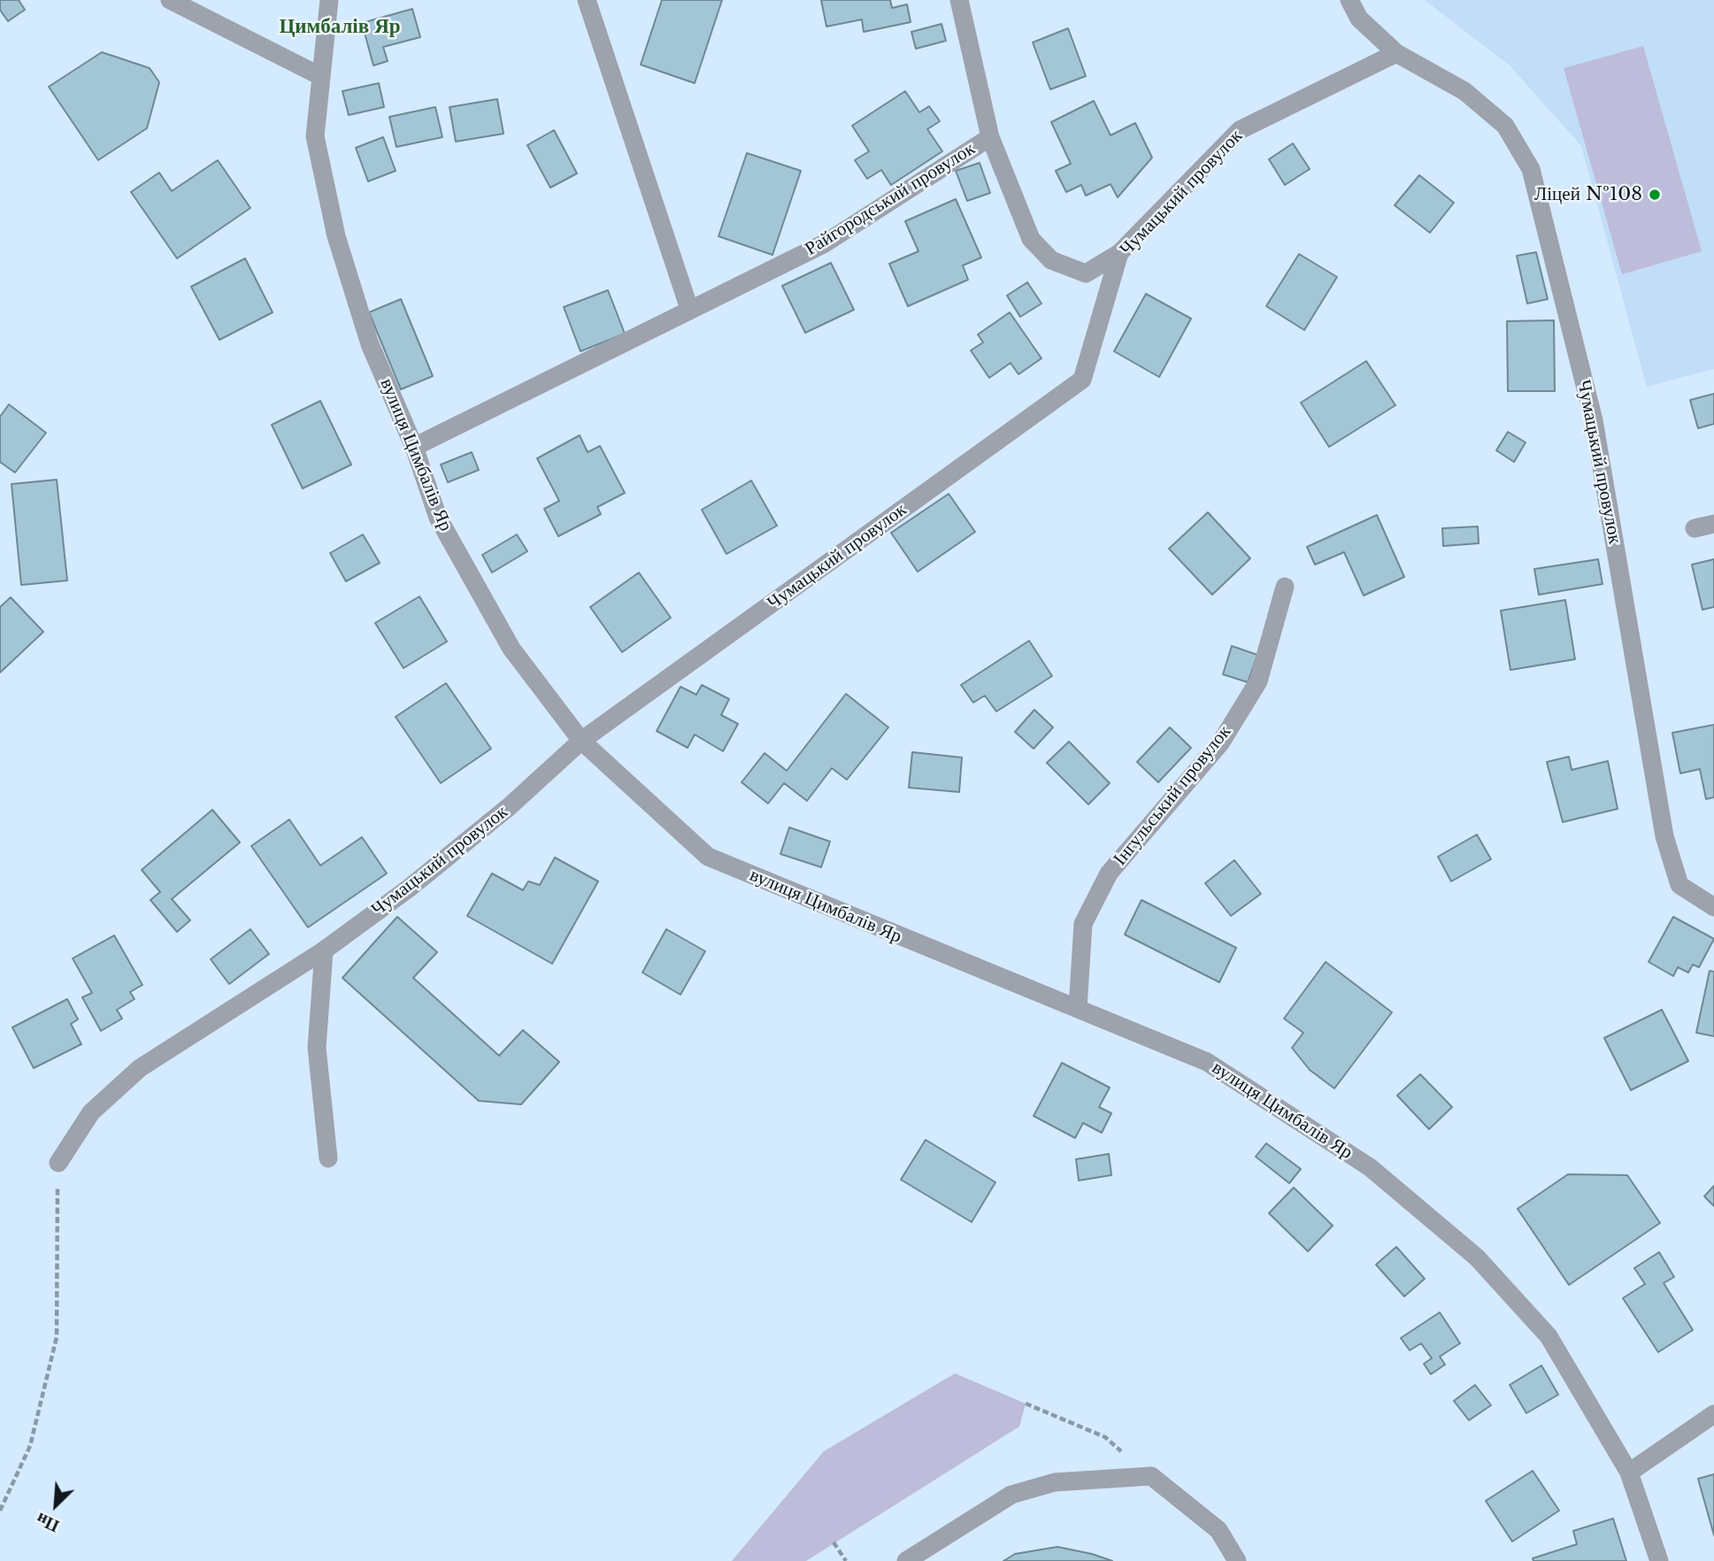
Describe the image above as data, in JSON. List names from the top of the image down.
{
  "streets": {
    "street": [
      "Чумацький провулок",
      "Райгородський провулок",
      "вулиця Цимбалів Яр",
      "Інгульський провулок"
    ]
  },
  "crossings": [
    ["Чумацький провулок", "вулиця Цимбалів Яр"],
    ["Райгородський провулок", "вулиця Цимбалів Яр"],
    ["вулиця Цимбалів Яр", "Інгульський провулок"]
  ],
  "districts": ["Цимбалів Яр"],
  "places": ["Ліцей №108"],
  "north": "bottom left"
}
